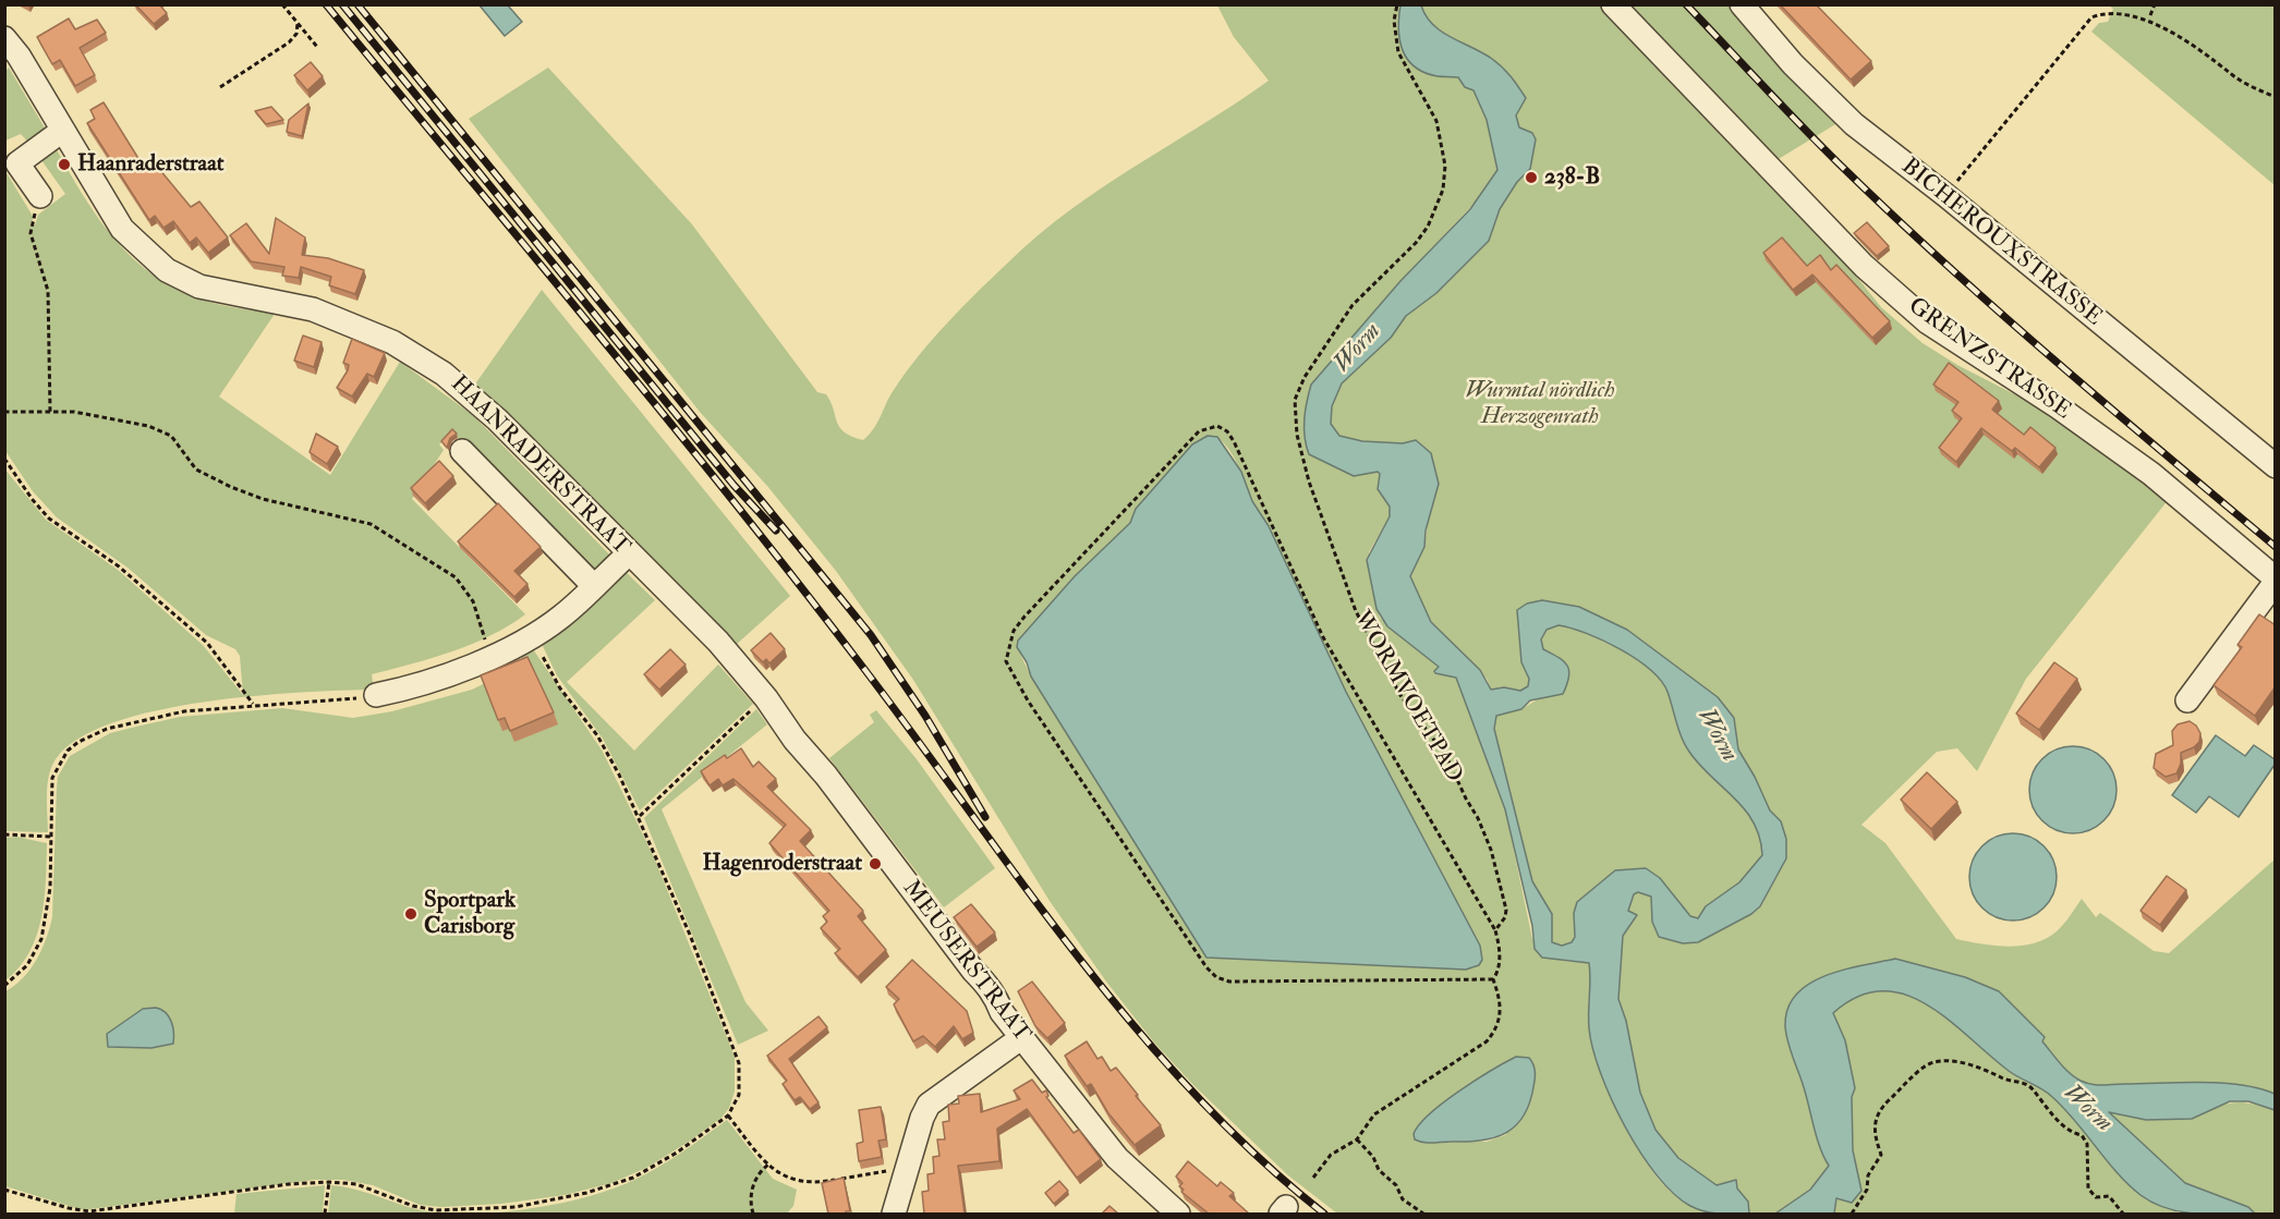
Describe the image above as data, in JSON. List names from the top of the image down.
{
  "streets": {
    "street": [
      "BICHEROUXSTRASSE",
      "GRENZSTRASSE",
      "HAANRADERSTRAAT",
      "MEUSERSTRAAT"
    ],
    "path": ["WORMVOETPAD"]
  },
  "crossings": [
    ["HAANRADERSTRAAT", "MEUSERSTRAAT"]
  ],
  "water": ["Worm"],
  "parks": ["Wurmtal nördlich Herzogenrath"],
  "places": [
    "Haanraderstraat",
    "238-B",
    "Hagenroderstraat",
    "Sportpark Carisborg"
  ]
}
